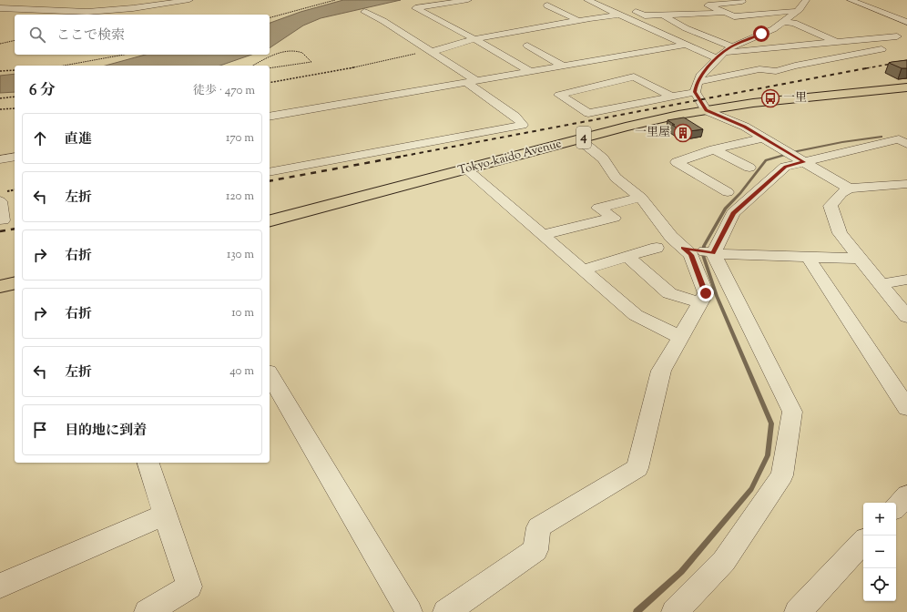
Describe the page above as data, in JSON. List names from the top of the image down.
{
  "streets": {
    "highway": ["4", "Tokyo-kaido Avenue"]
  },
  "places": {
    "bus stop": ["一里"],
    "building": ["一里屋"]
  },
  "page": {
    "search": "ここで検索",
    "heading": ["6 分", "徒歩 · 470 m"],
    "list": [
      ["直進", "170 m"],
      ["左折", "120 m"],
      ["右折", "130 m"],
      ["右折", "10 m"],
      ["左折", "40 m"],
      "目的地に到着"
    ],
    "map_buttons": ["+", "−"]
  }
}
